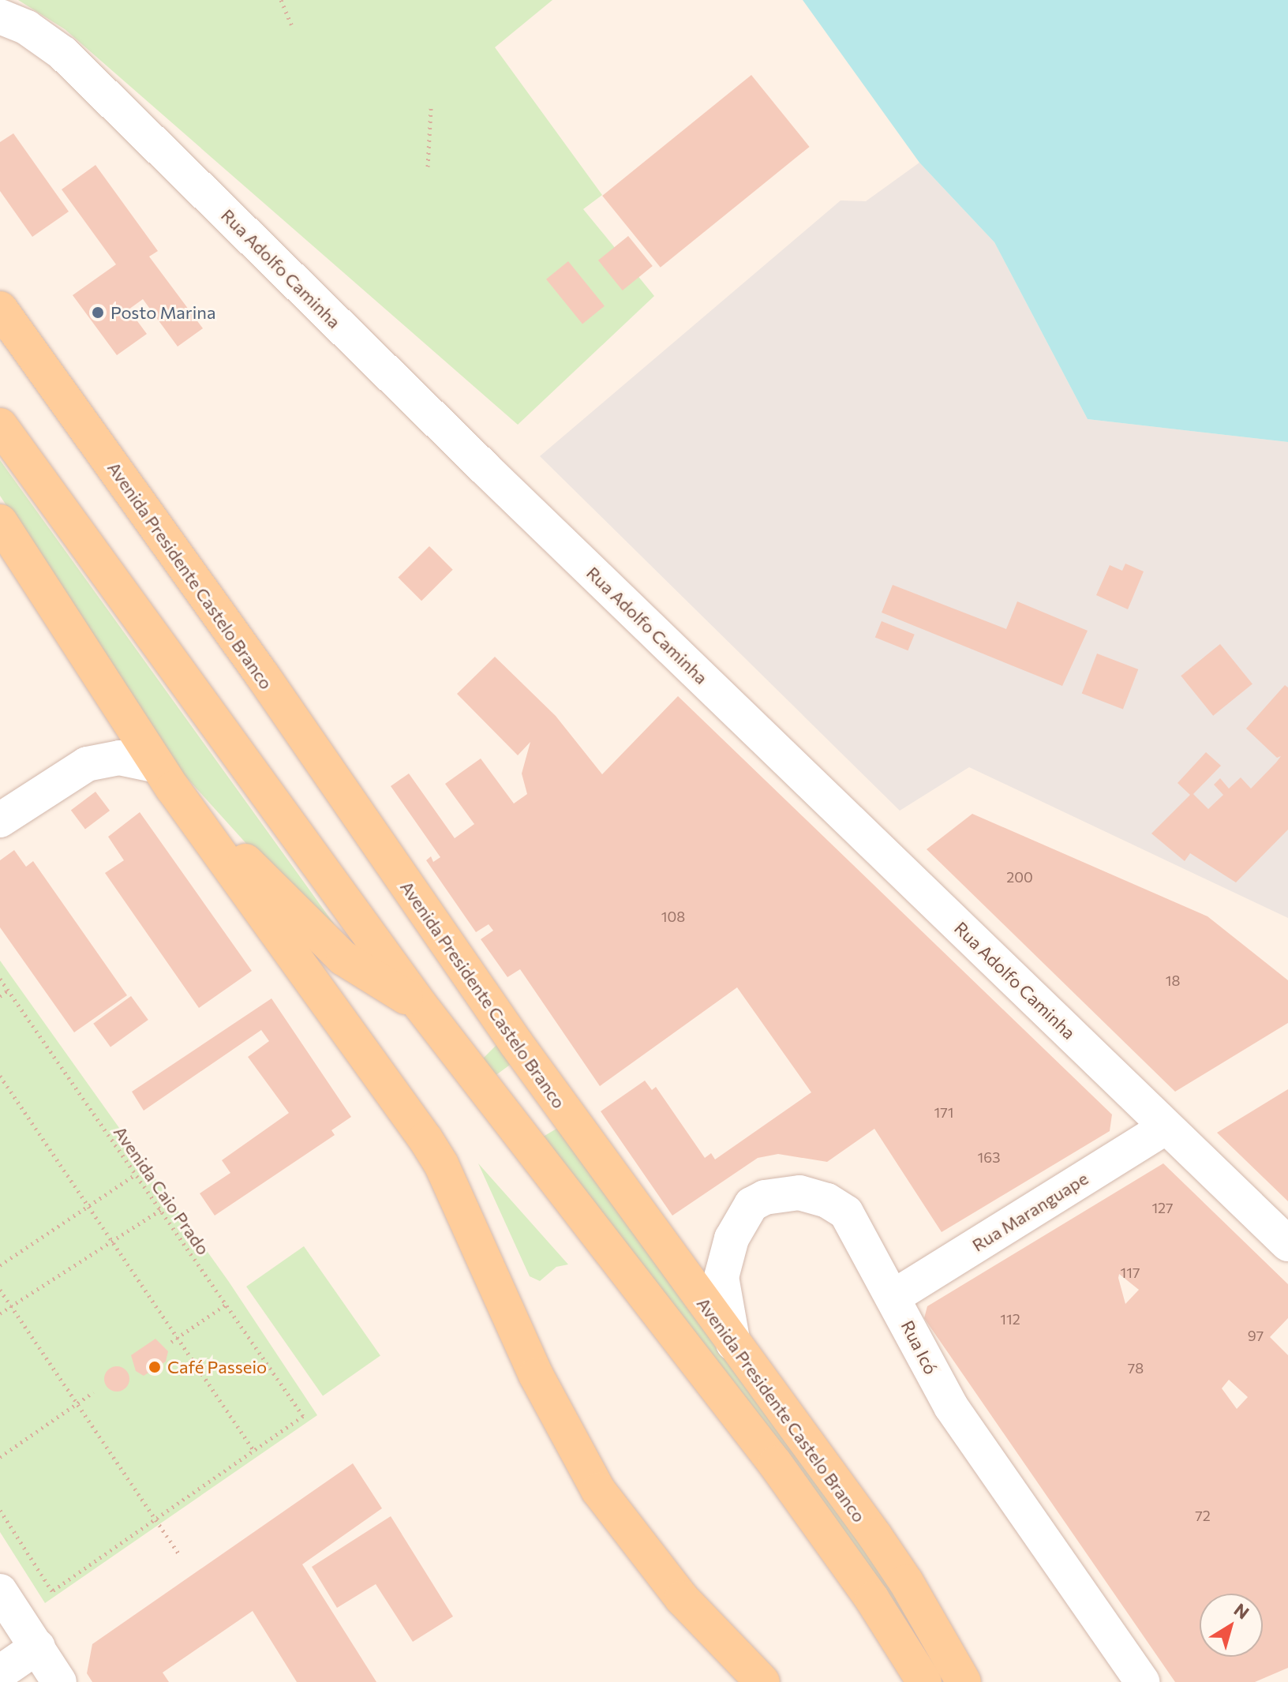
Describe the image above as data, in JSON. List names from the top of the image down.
{
  "streets": {
    "main road": ["Avenida Presidente Castelo Branco"],
    "street": ["Rua Adolfo Caminha", "Rua Maranguape", "Rua Icó"],
    "path": ["Avenida Caio Prado"]
  },
  "crossings": [
    ["Rua Adolfo Caminha", "Rua Maranguape"],
    ["Avenida Presidente Castelo Branco", "Rua Icó"],
    ["Rua Maranguape", "Rua Icó"]
  ],
  "places": ["Posto Marina", "Café Passeio"],
  "house_numbers": [
    "200",
    "108",
    "18",
    "171",
    "163",
    "127",
    "117",
    "112",
    "97",
    "78",
    "72"
  ],
  "north": "top right"
}
